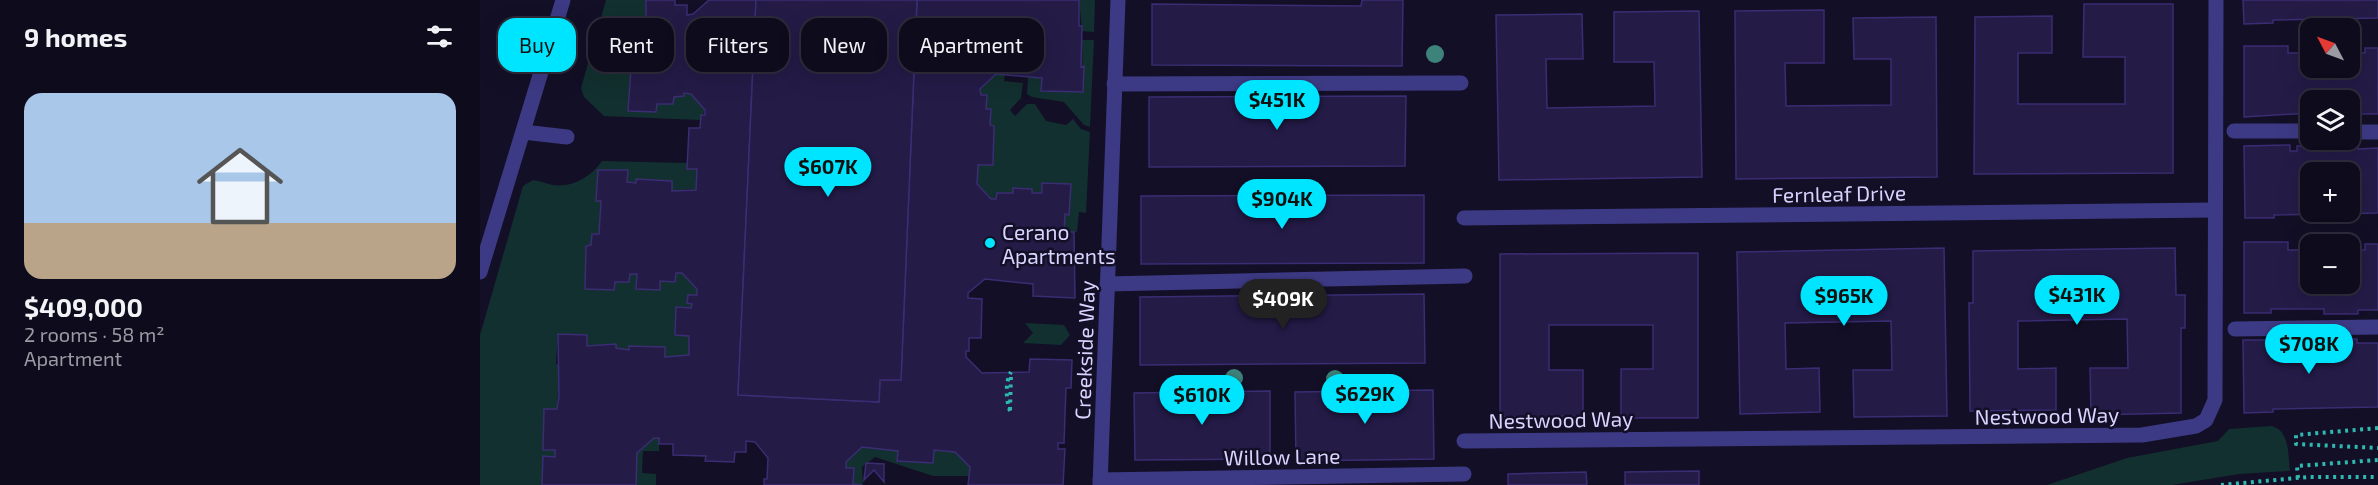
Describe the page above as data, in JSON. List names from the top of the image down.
{
  "streets": {
    "street": [
      "Fernleaf Drive",
      "Creekside Way",
      "Nestwood Way",
      "Willow Lane"
    ]
  },
  "crossings": [
    ["Fernleaf Drive", "Nestwood Way"],
    ["Creekside Way", "Willow Lane"]
  ],
  "places": ["Cerano Apartments"],
  "north": "top left",
  "page": {
    "heading": "9 homes",
    "map_buttons": ["+", "−"],
    "chip": [
      "Buy",
      "Rent",
      "Filters",
      "New",
      "Apartment"
    ],
    "list": [
      {
        "name": "$409,000",
        "note": "2 rooms · 58 m² · Apartment"
      }
    ],
    "price": [
      "$451K",
      "$607K",
      "$904K",
      "$431K",
      "$965K",
      "$409K",
      "$708K",
      "$629K",
      "$610K"
    ]
  }
}
